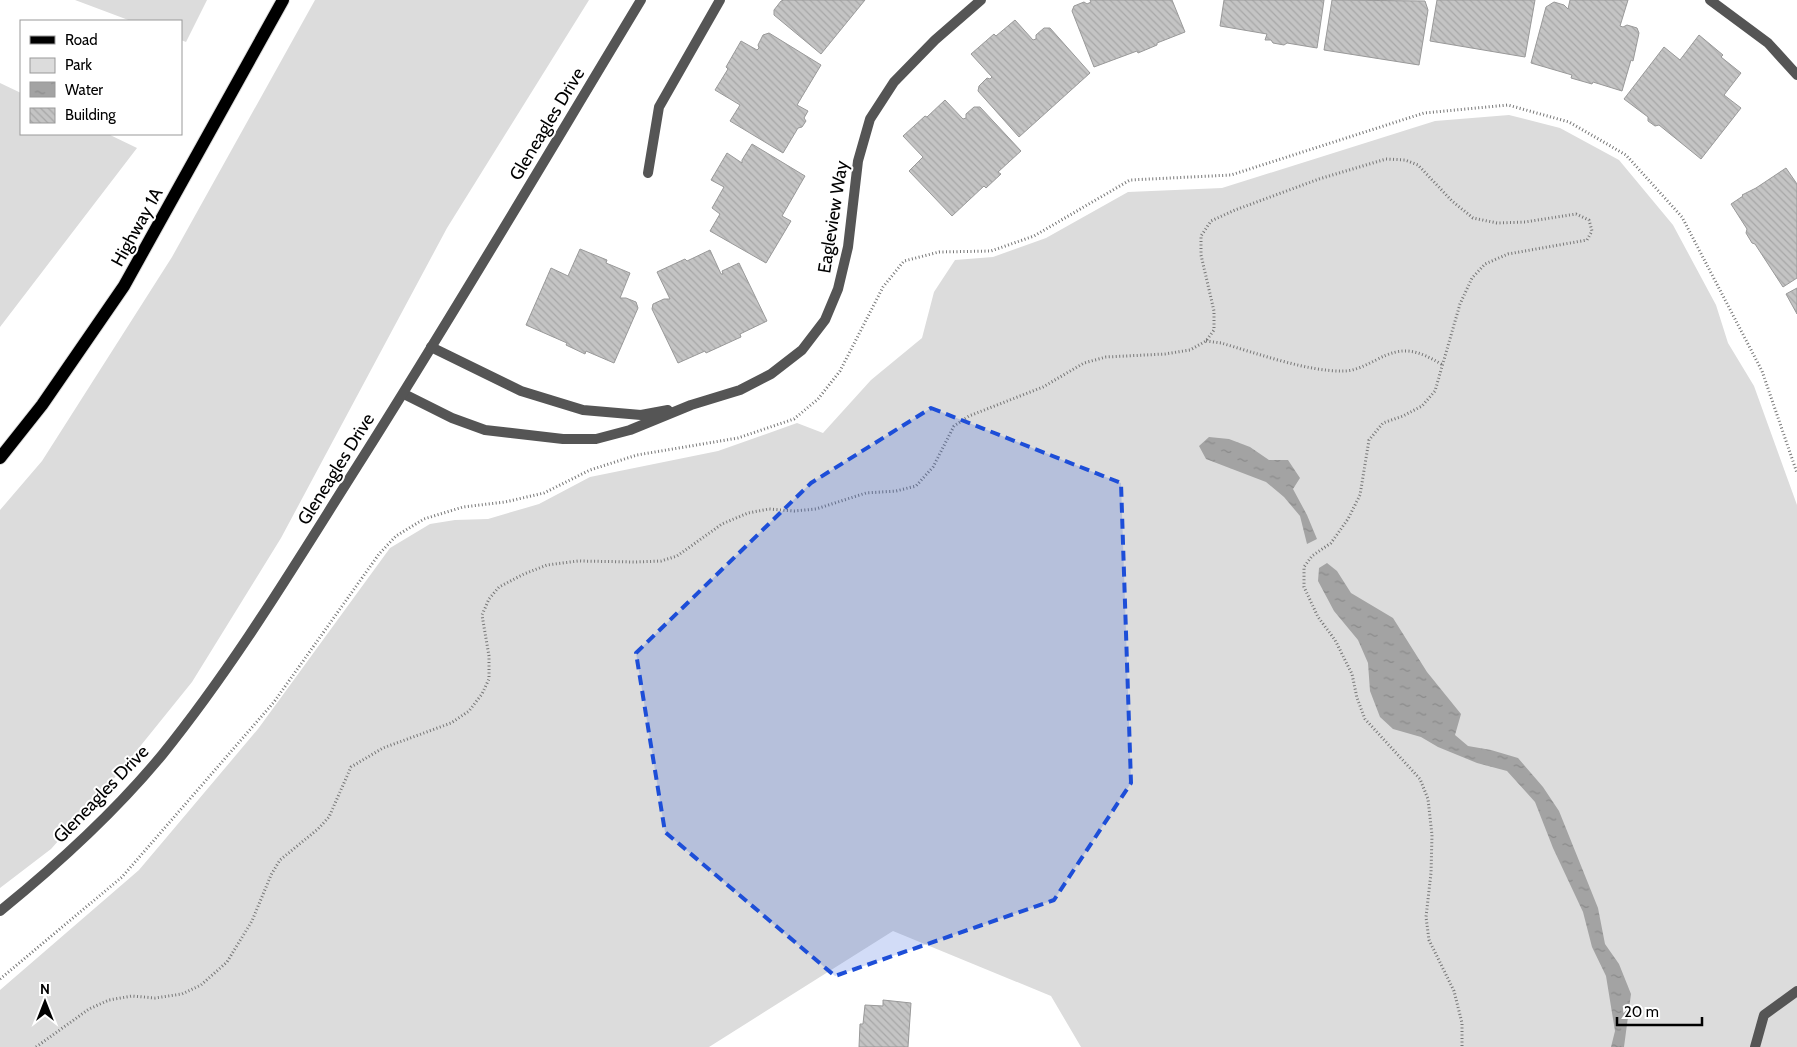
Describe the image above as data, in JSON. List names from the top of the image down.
{
  "streets": {
    "main road": ["Highway 1A"],
    "street": ["Gleneagles Drive", "Eagleview Way"]
  },
  "crossings": [
    ["Gleneagles Drive", "Eagleview Way"]
  ],
  "legend": [
    "Road",
    "Park",
    "Water",
    "Building"
  ],
  "scale_bar": "20 m",
  "north": "top"
}
